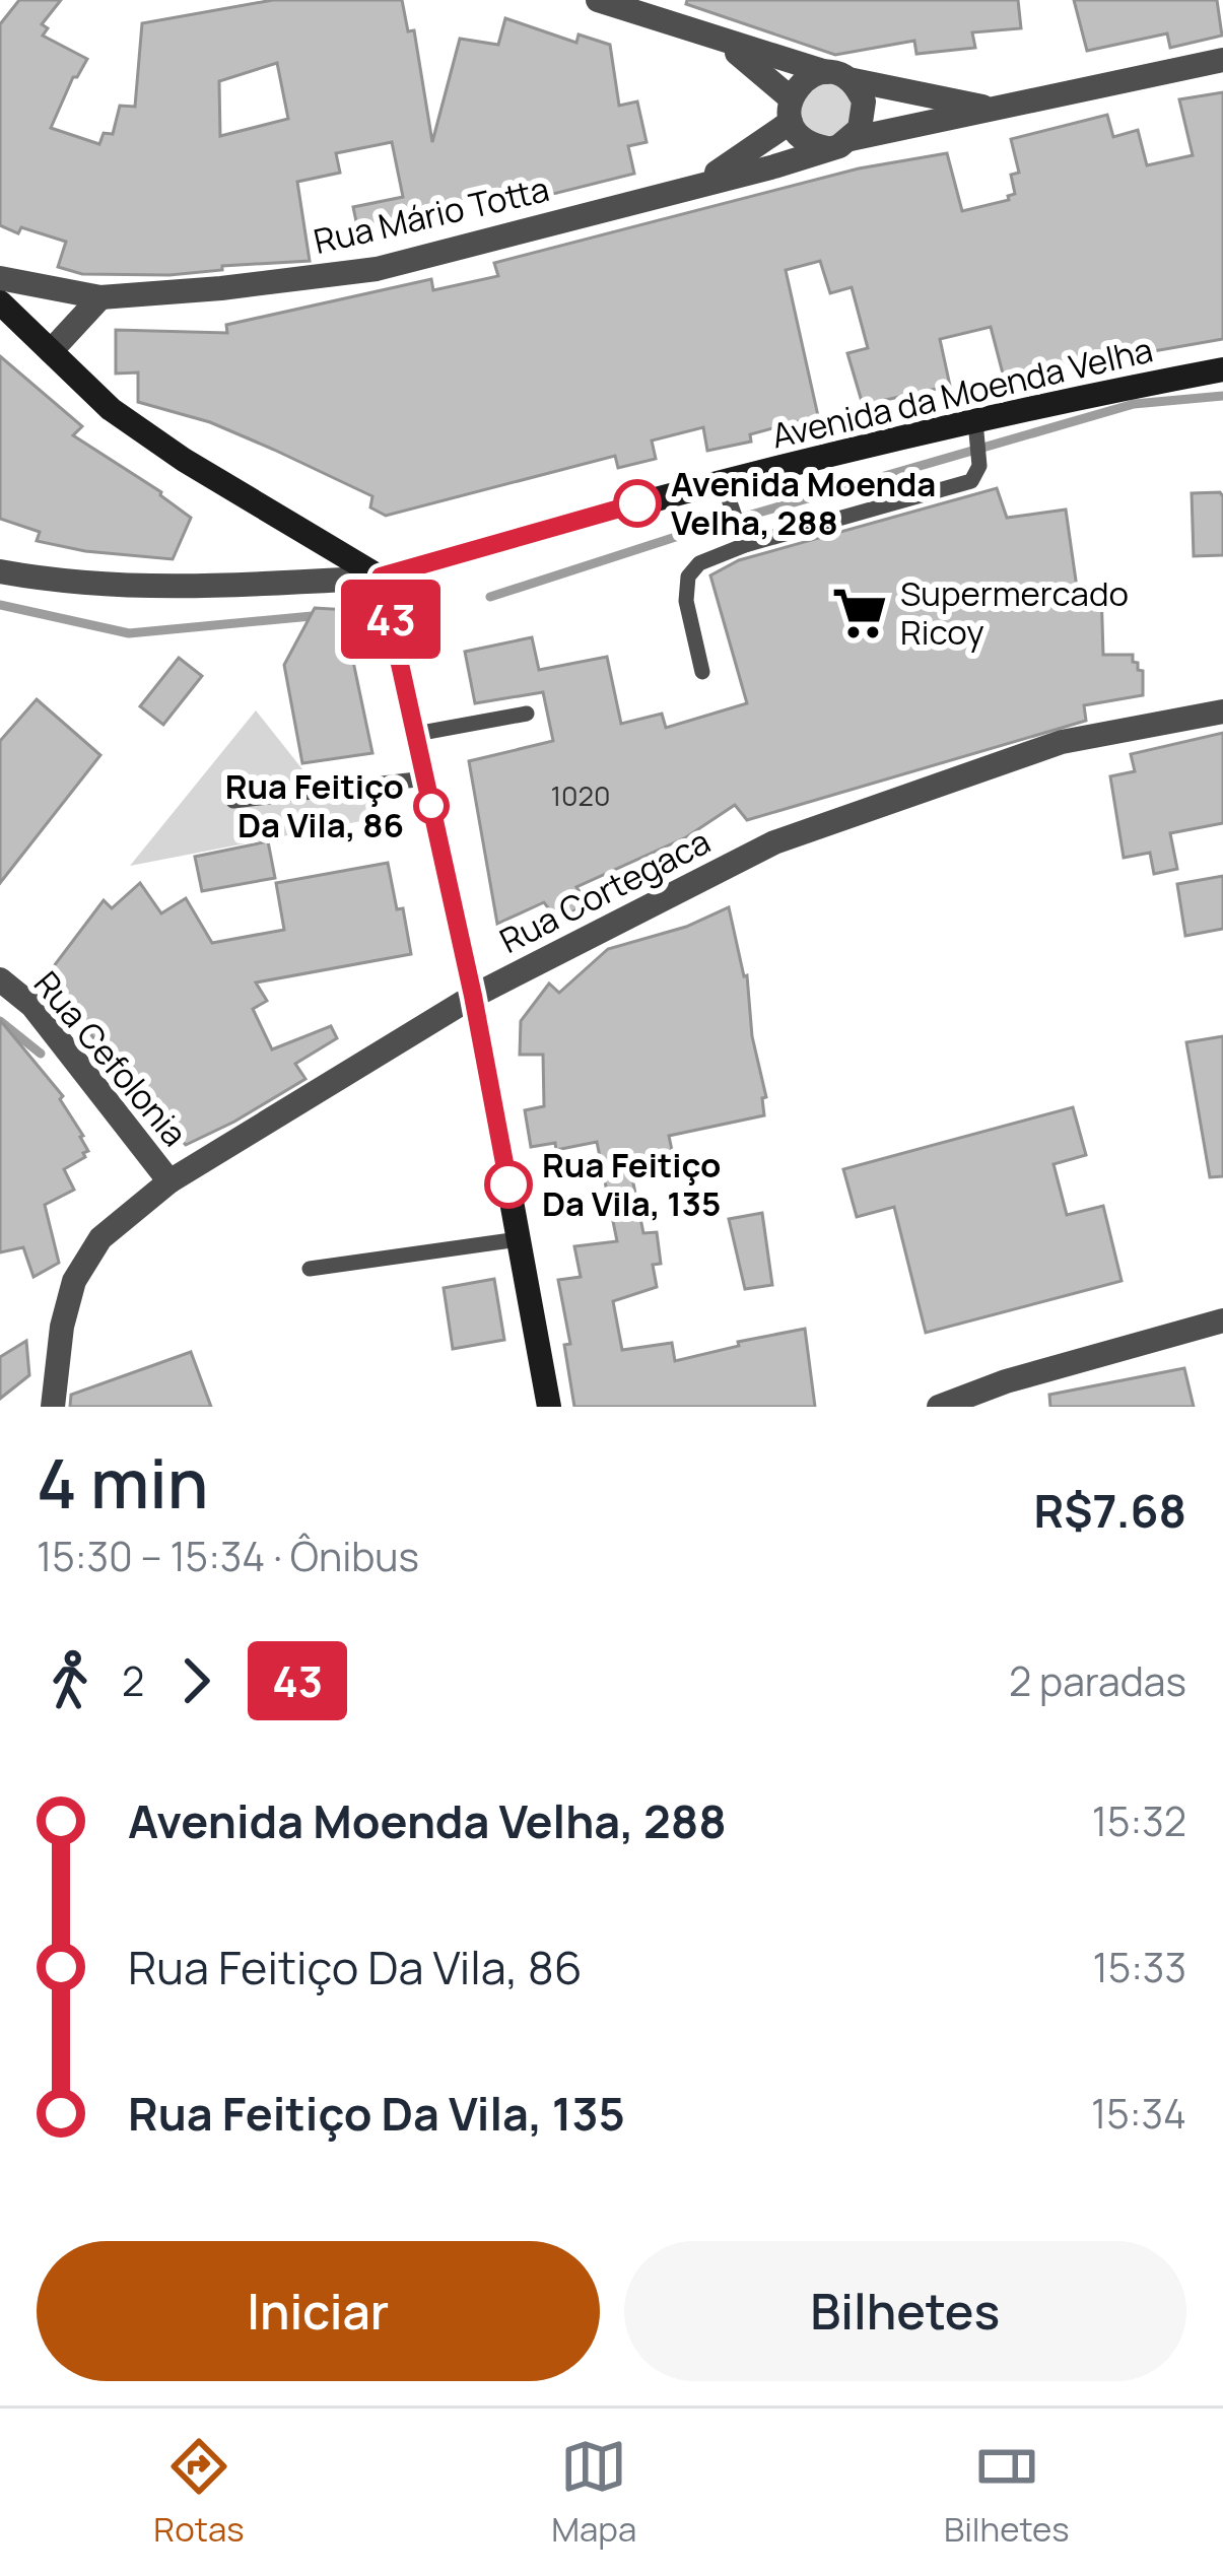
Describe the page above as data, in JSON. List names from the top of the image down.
{
  "streets": {
    "street": [
      "Rua Mário Totta",
      "Avenida da Moenda Velha",
      "Rua Cortegaca",
      "Rua Cefolonia"
    ]
  },
  "crossings": [
    ["Rua Cortegaca", "Rua Cefolonia"]
  ],
  "places": {
    "other": ["Avenida Moenda Velha, 288", "Rua Feitiço Da Vila, 86", "Rua Feitiço Da Vila, 135"],
    "supermarket": ["Supermercado Ricoy"]
  },
  "lines": ["bus line 43"],
  "house_numbers": ["1020"],
  "page": {
    "on_map": "43",
    "heading": ["4 min", "15:30 – 15:34 · Ônibus", "R$7.68"],
    "legs": ["2", "43", "2 paradas"],
    "list": [
      {
        "name": "Avenida Moenda Velha, 288",
        "value": "15:32"
      },
      {
        "name": "Rua Feitiço Da Vila, 86",
        "value": "15:33"
      },
      {
        "name": "Rua Feitiço Da Vila, 135",
        "value": "15:34"
      }
    ],
    "buttons": ["Iniciar", "Bilhetes"],
    "tabs": ["Rotas", "Mapa", "Bilhetes"]
  }
}
